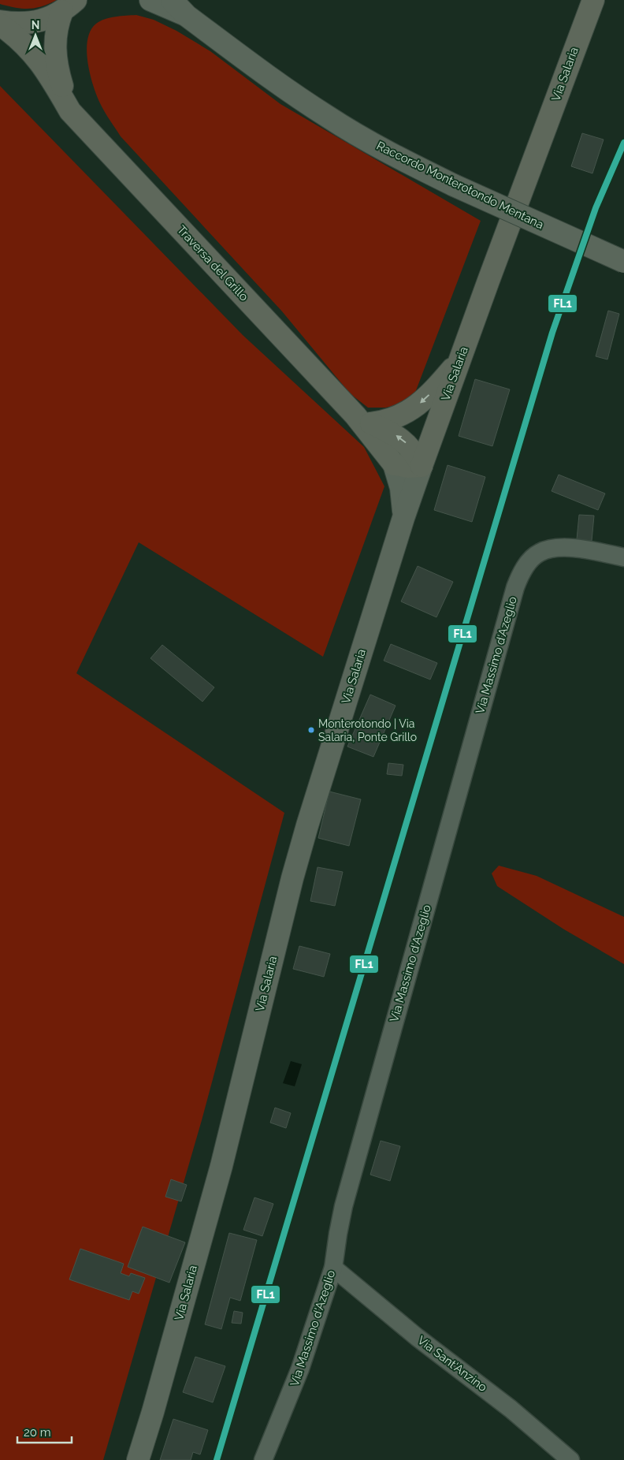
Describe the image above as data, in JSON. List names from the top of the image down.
{
  "streets": {
    "main road": ["Via Salaria", "Raccordo Monterotondo Mentana", "Traversa del Grillo"],
    "street": ["Via Massimo d'Azeglio", "Via Sant'Anzino"]
  },
  "crossings": [
    ["Via Massimo d'Azeglio", "Via Sant'Anzino"]
  ],
  "places": ["Monterotondo | Via Salaria, Ponte Grillo"],
  "lines": ["transit line FL1"],
  "scale_bar": "20 m",
  "north": "top"
}
